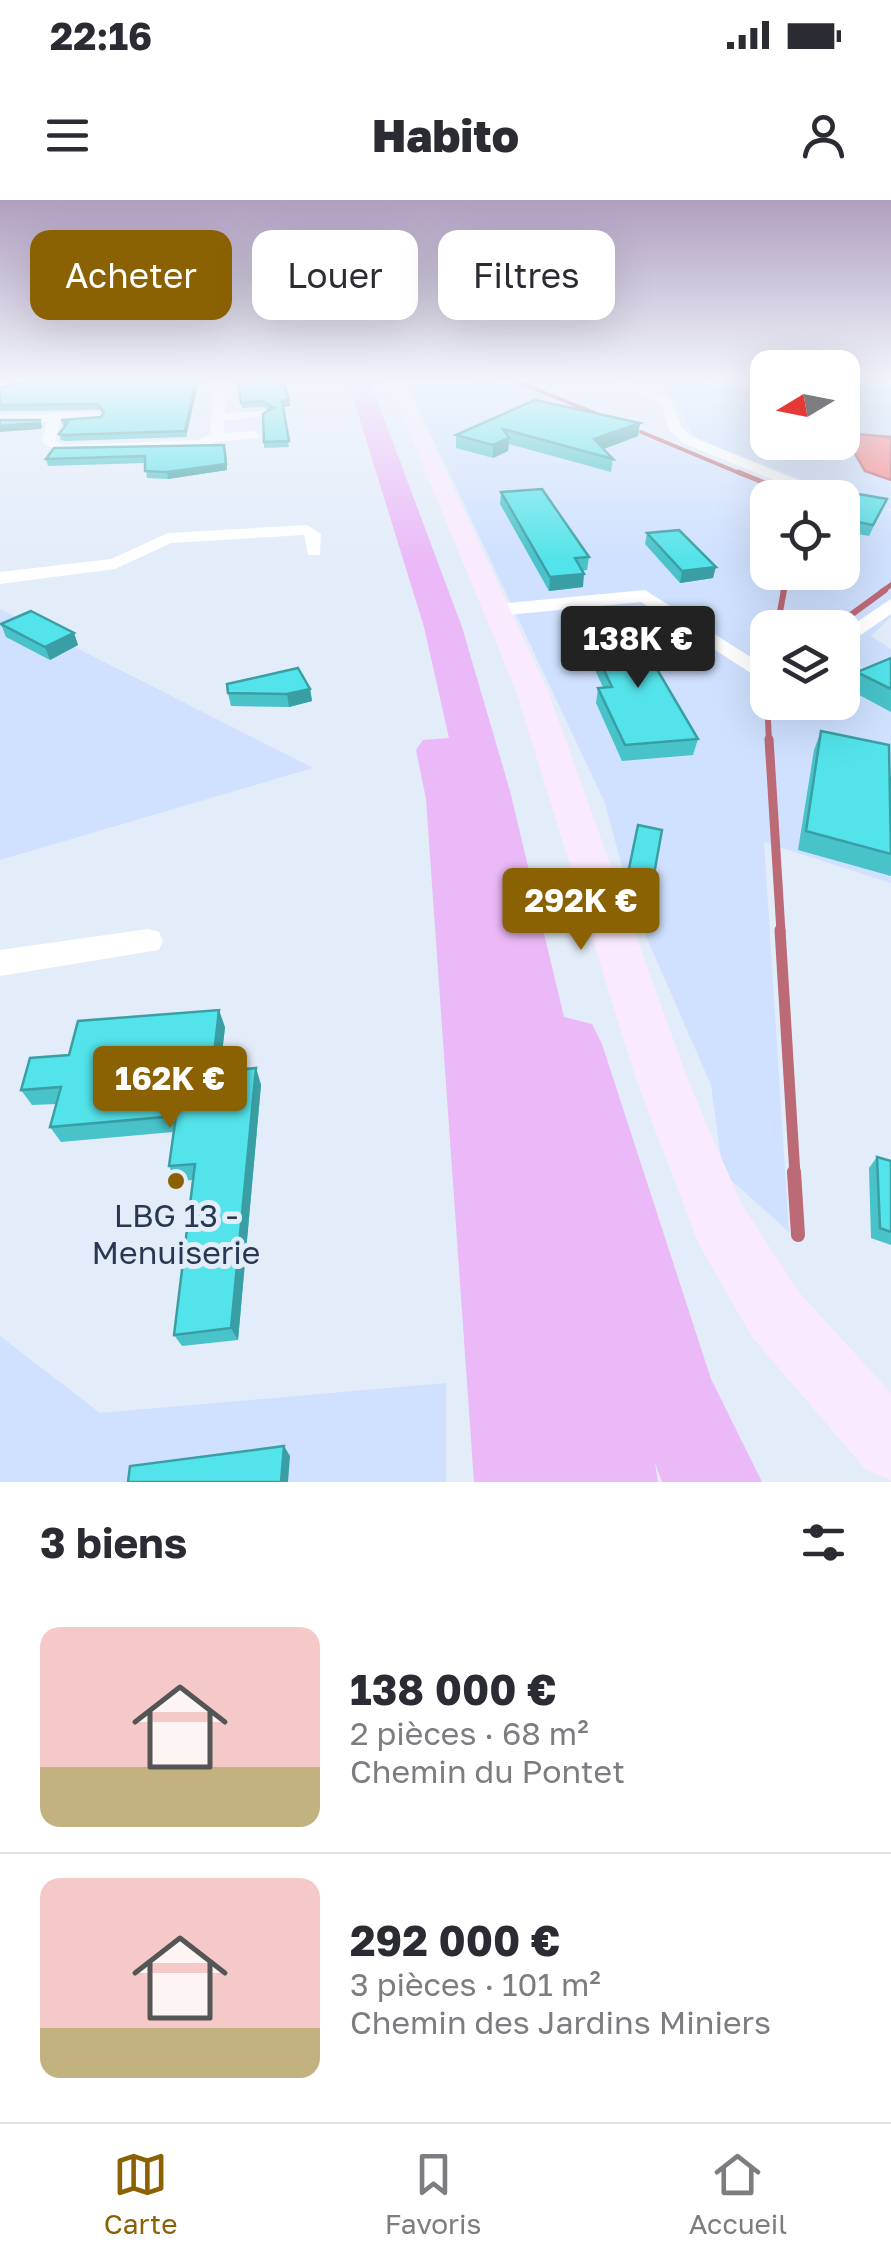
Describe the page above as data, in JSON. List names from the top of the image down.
{
  "places": ["LBG 13 - Menuiserie"],
  "north": "left",
  "page": {
    "status": "22:16",
    "header": "Habito",
    "chip": ["Acheter", "Louer", "Filtres"],
    "price": ["138K €", "292K €", "162K €"],
    "heading": "3 biens",
    "list": [
      {
        "name": "138 000 €",
        "note": "2 pièces · 68 m² · Chemin du Pontet"
      },
      {
        "name": "292 000 €",
        "note": "3 pièces · 101 m² · Chemin des Jardins Miniers"
      }
    ],
    "tabs": ["Carte", "Favoris", "Accueil"]
  }
}
